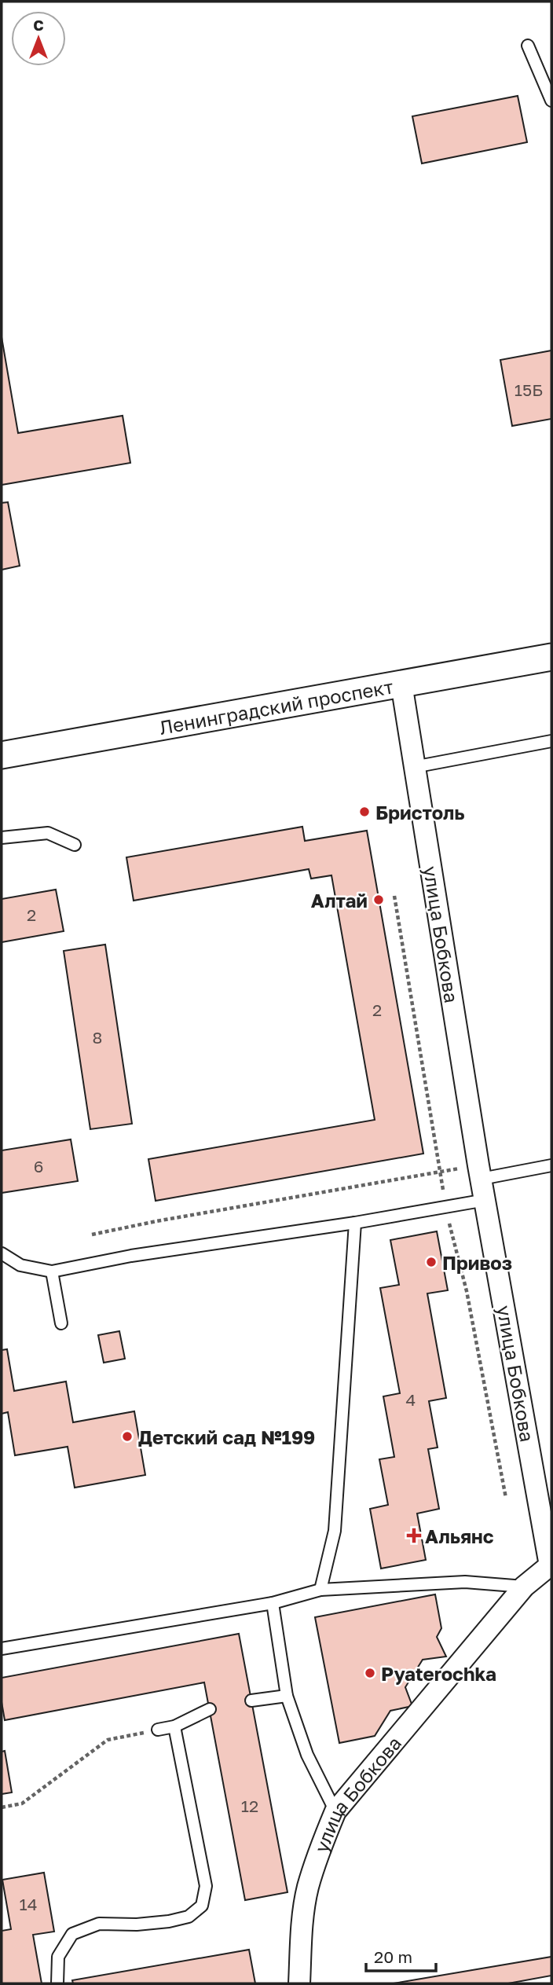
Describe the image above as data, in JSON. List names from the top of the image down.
{
  "streets": {
    "street": ["Ленинградский проспект", "улица Бобкова"]
  },
  "crossings": [
    ["Ленинградский проспект", "улица Бобкова"]
  ],
  "places": {
    "other": [
      "Бристоль",
      "Алтай",
      "Привоз",
      "Детский сад №199",
      "Pyaterochka"
    ],
    "health": ["Альянс"]
  },
  "house_numbers": [
    "15Б",
    "2",
    "2",
    "8",
    "6",
    "4",
    "12",
    "14"
  ],
  "scale_bar": "20 m",
  "north": "top"
}
